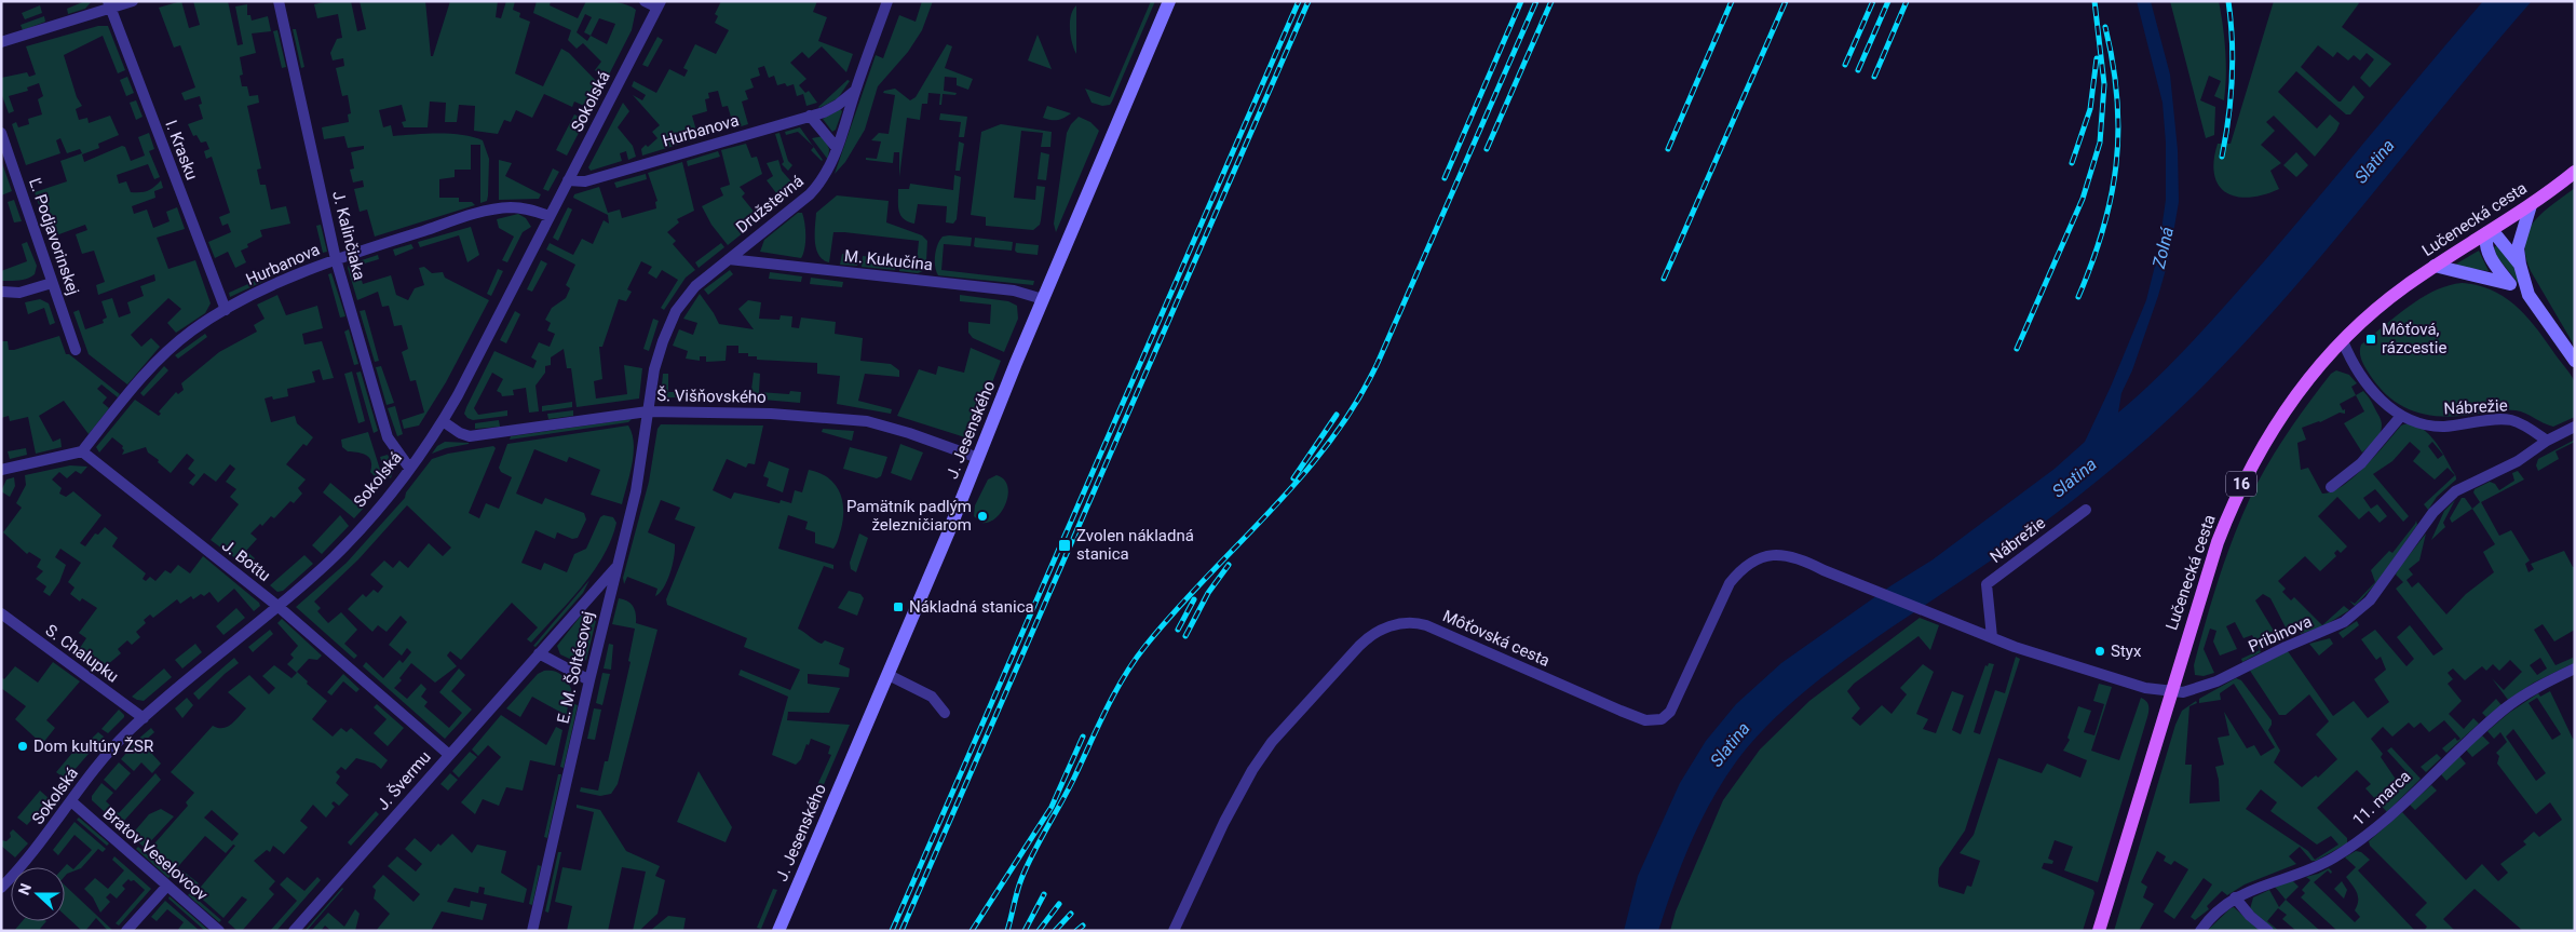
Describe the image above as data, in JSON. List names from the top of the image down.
{
  "streets": {
    "main road": ["Lučenecká cesta", "16"],
    "street": [
      "Sokolská",
      "Hurbanova",
      "I. Krasku",
      "Družstevná",
      "J. Kalinčiaka",
      "Ľ. Podjavorinskej",
      "M. Kukučína",
      "Š. Višňovského",
      "Nábrežie",
      "J. Jesenského",
      "J. Bottu",
      "Pribinova",
      "Môťovská cesta",
      "S. Chalupku",
      "E. M. Šoltésovej",
      "J. Švermu",
      "11. marca",
      "Bratov Veselovcov"
    ]
  },
  "crossings": [
    ["Sokolská", "Hurbanova"],
    ["Sokolská", "J. Kalinčiaka"],
    ["Sokolská", "Š. Višňovského"],
    ["Sokolská", "J. Bottu"],
    ["Sokolská", "S. Chalupku"],
    ["Sokolská", "Bratov Veselovcov"],
    ["Hurbanova", "I. Krasku"],
    ["Hurbanova", "Družstevná"],
    ["Hurbanova", "J. Kalinčiaka"],
    ["Hurbanova", "J. Bottu"],
    ["Družstevná", "M. Kukučína"],
    ["Družstevná", "Š. Višňovského"],
    ["Družstevná", "E. M. Šoltésovej"],
    ["Lučenecká cesta", "Nábrežie"],
    ["Lučenecká cesta", "Pribinova"],
    ["M. Kukučína", "J. Jesenského"],
    ["Š. Višňovského", "J. Jesenského"],
    ["Š. Višňovského", "E. M. Šoltésovej"],
    ["Nábrežie", "Pribinova"],
    ["J. Bottu", "J. Švermu"],
    ["Pribinova", "Môťovská cesta"],
    ["E. M. Šoltésovej", "J. Švermu"]
  ],
  "water": ["Slatina", "Zolná"],
  "places": {
    "transit": ["Môťová, rázcestie", "Zvolen nákladná stanica", "Nákladná stanica"],
    "other": ["Pamätník padlým železničiarom", "Styx", "Dom kultúry ŽSR"]
  },
  "north": "left"
}
